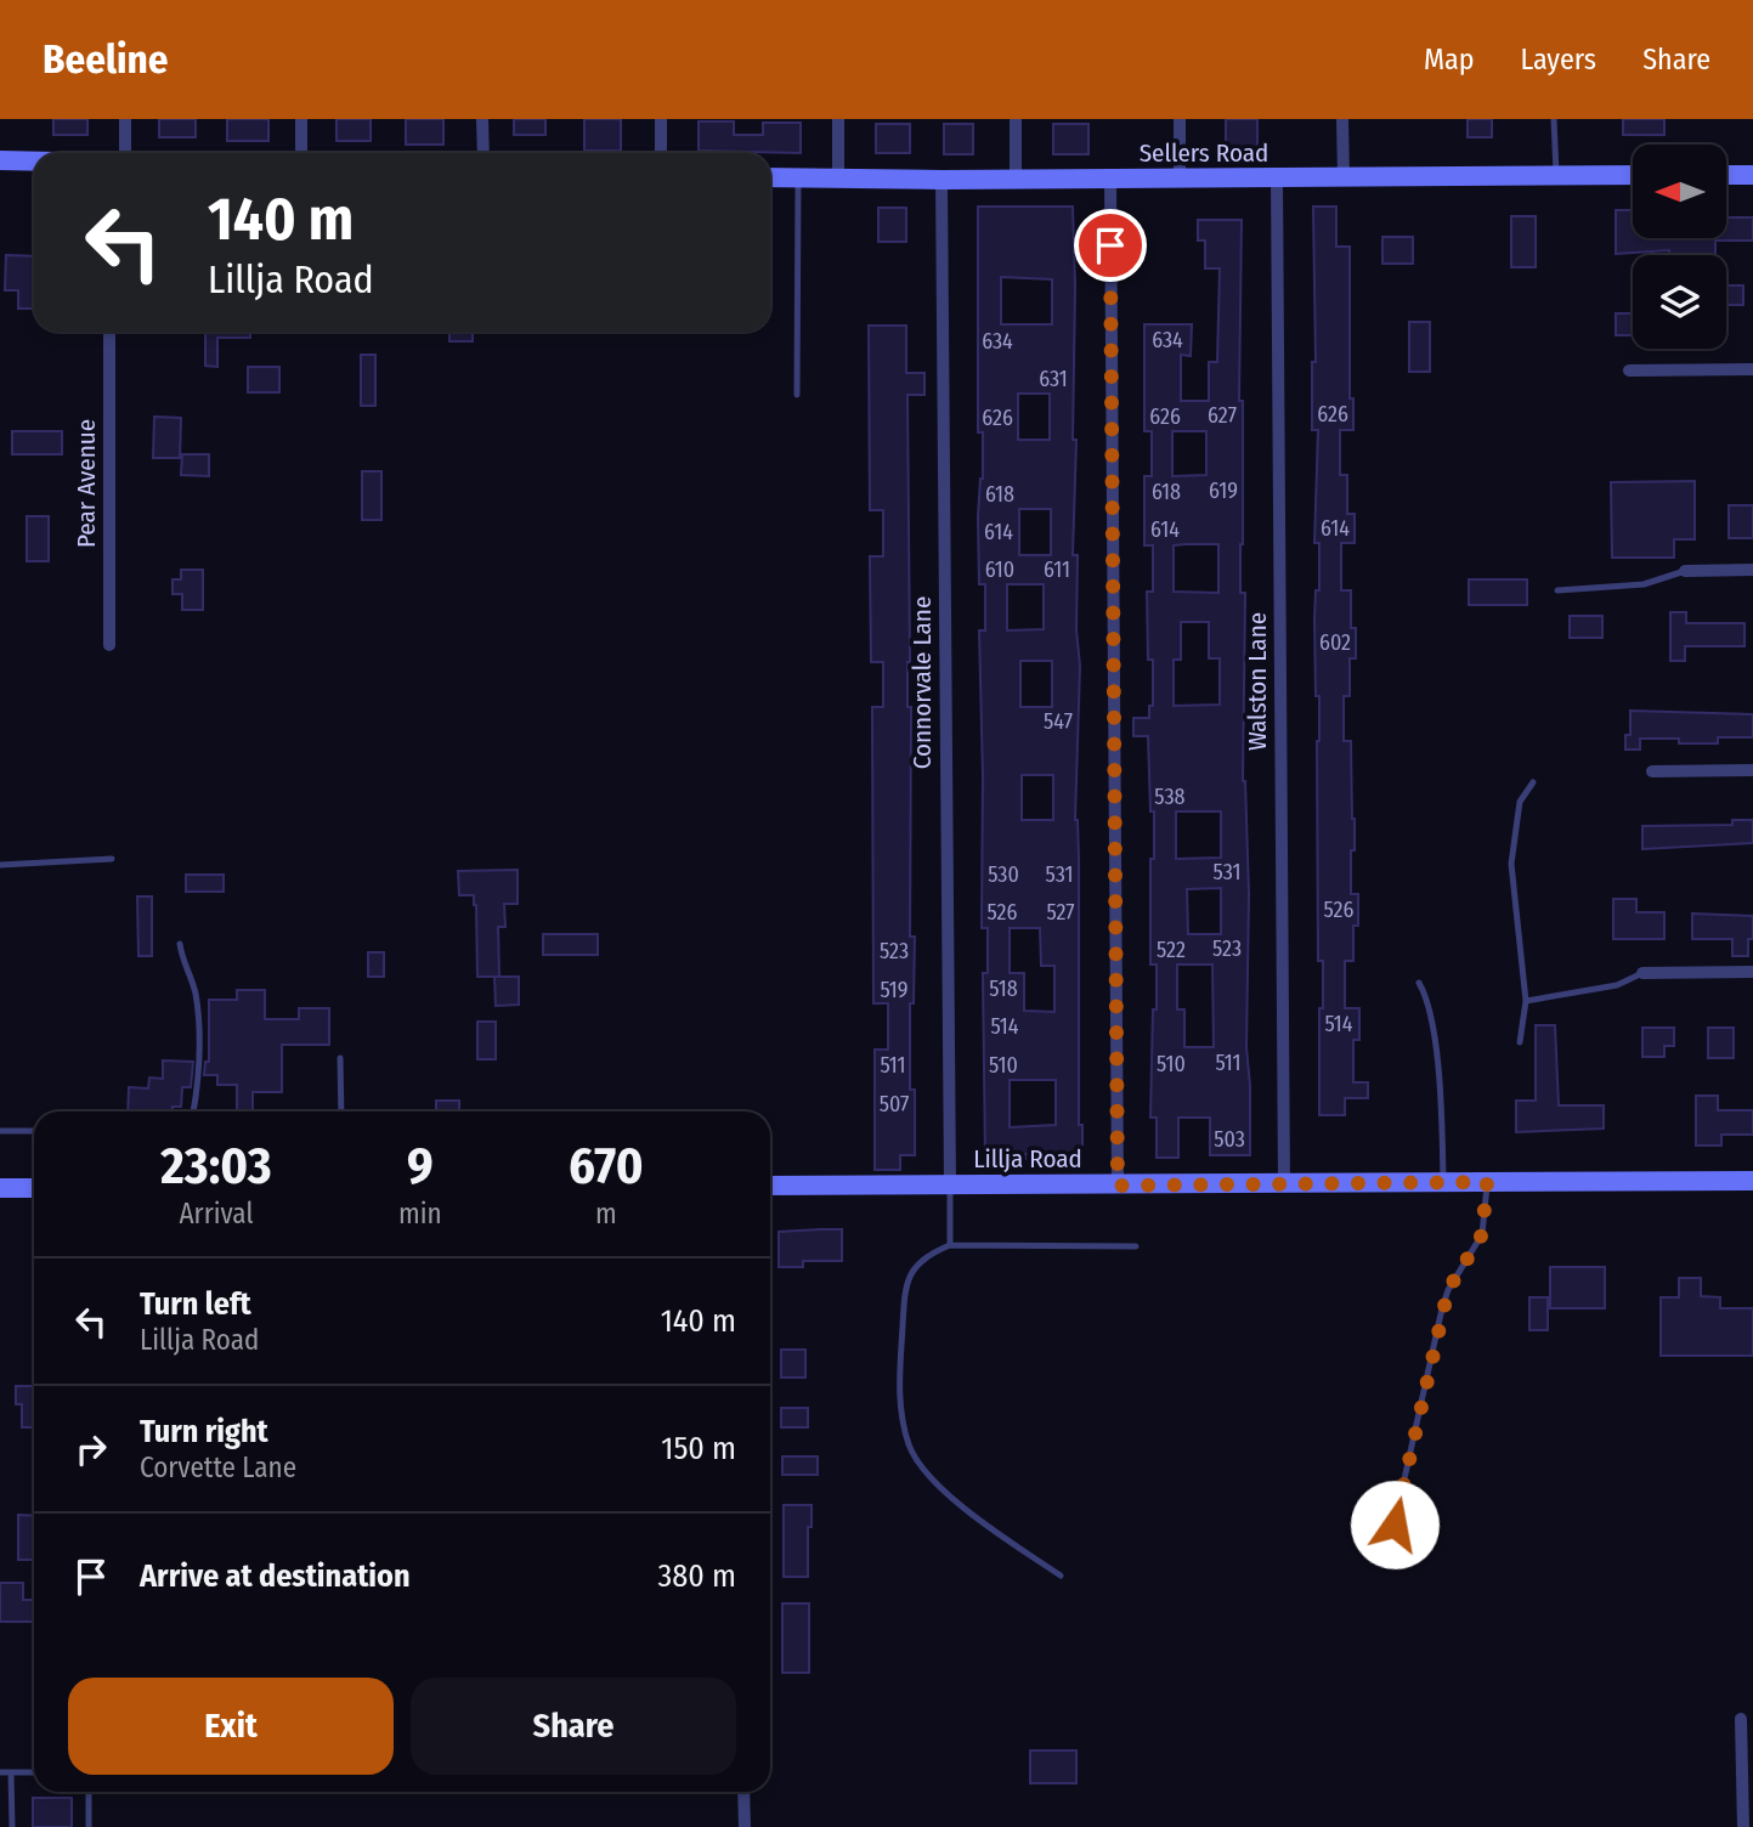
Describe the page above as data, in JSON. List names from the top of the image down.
{
  "streets": {
    "street": [
      "Sellers Road",
      "Pear Avenue",
      "Walston Lane",
      "Connorvale Lane",
      "Lillja Road"
    ]
  },
  "crossings": [
    ["Sellers Road", "Walston Lane"],
    ["Sellers Road", "Connorvale Lane"],
    ["Walston Lane", "Lillja Road"],
    ["Connorvale Lane", "Lillja Road"]
  ],
  "house_numbers": [
    "634",
    "634",
    "631",
    "626",
    "627",
    "626",
    "626",
    "619",
    "618",
    "618",
    "614",
    "614",
    "614",
    "610",
    "611",
    "602",
    "547",
    "538",
    "531",
    "530",
    "531",
    "526",
    "526",
    "527",
    "523",
    "522",
    "523",
    "518",
    "519",
    "514",
    "514",
    "511",
    "510",
    "511",
    "510",
    "507",
    "503"
  ],
  "north": "left",
  "page": {
    "header": "Beeline",
    "nav": ["Map", "Layers", "Share"],
    "turn": ["140 m", "Lillja Road"],
    "eta": [
      "23:03",
      "Arrival",
      "9",
      "min",
      "670",
      "m"
    ],
    "list": [
      {
        "name": "Turn left",
        "note": "Lillja Road",
        "value": "140 m"
      },
      {
        "name": "Turn right",
        "note": "Corvette Lane",
        "value": "150 m"
      },
      {
        "name": "Arrive at destination",
        "value": "380 m"
      }
    ],
    "buttons": ["Exit", "Share"]
  }
}
